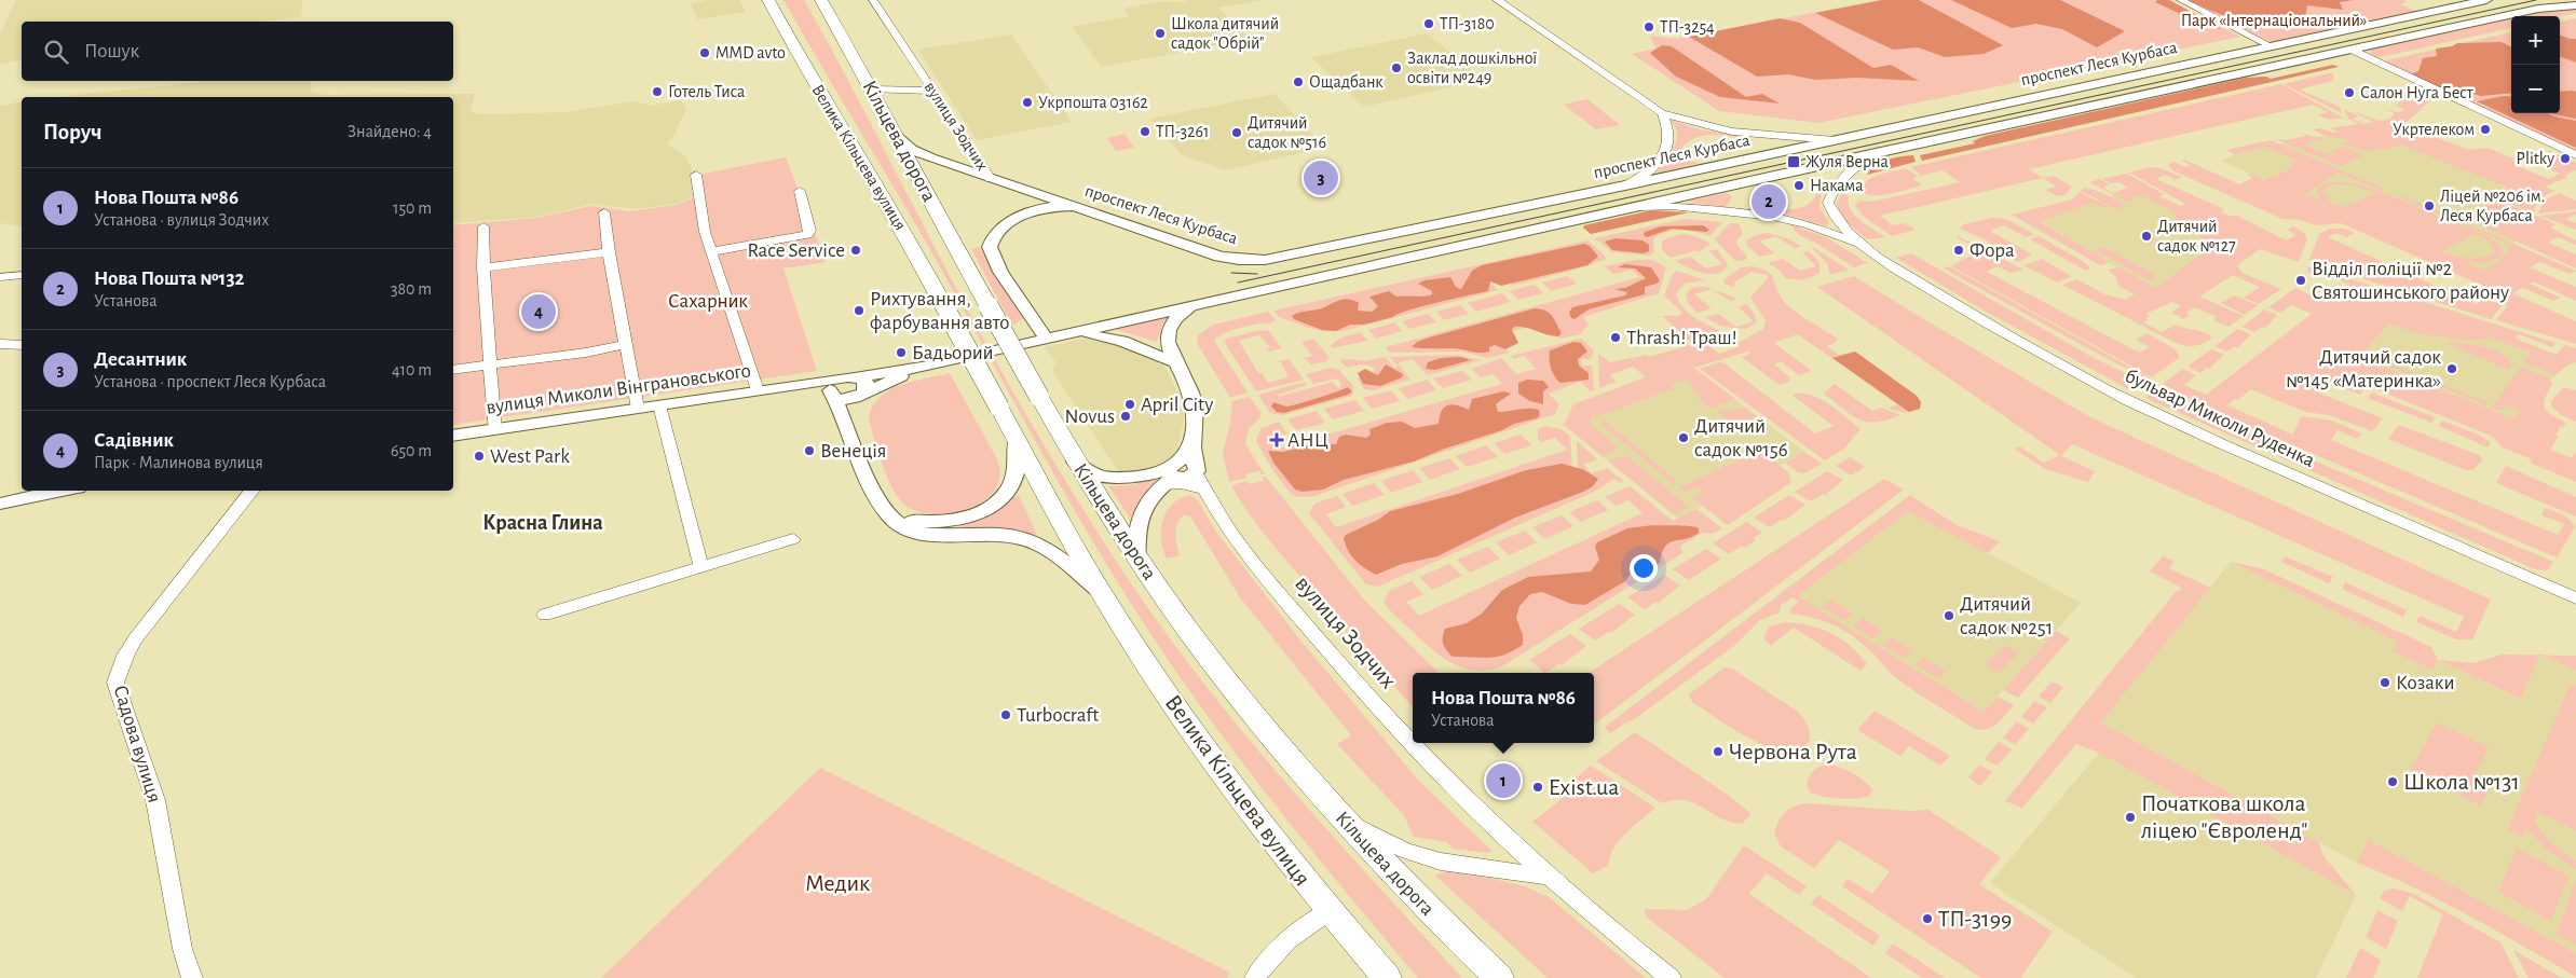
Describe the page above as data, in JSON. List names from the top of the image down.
{
  "streets": {
    "highway": ["Кільцева дорога", "Велика Кільцева вулиця"],
    "main road": ["проспект Леся Курбаса", "вулиця Зодчих", "вулиця Миколи Вінграновського"],
    "street": ["бульвар Миколи Руденка", "Садова вулиця"]
  },
  "crossings": [
    ["проспект Леся Курбаса", "вулиця Зодчих"],
    ["Кільцева дорога", "Велика Кільцева вулиця"]
  ],
  "districts": ["Красна Глина"],
  "parks": ["Парк «Інтернаціональний»", "Сахарник", "Медик"],
  "places": {
    "other": [
      "ТП-3180",
      "ТП-3254",
      "Школа дитячий садок \"Обрій\"",
      "MMD avto",
      "Заклад дошкільної освіти №249",
      "Ощадбанк",
      "Готель Тиса",
      "Салон Нуга Бест",
      "Укрпошта 03162",
      "Укртелеком",
      "ТП-3261",
      "Дитячий садок №516",
      "Plitky",
      "Накама",
      "Ліцей №206 ім. Леся Курбаса",
      "Дитячий садок №127",
      "Race Service",
      "Фора",
      "Відділ поліції №2 Святошинського району",
      "Рихтування, фарбування авто",
      "Thrash! Траш!",
      "Бадьорий",
      "Дитячий садок №145 «Материнка»",
      "April City",
      "Novus",
      "Дитячий садок №156",
      "Венеція",
      "West Park",
      "Дитячий садок №251",
      "Козаки",
      "Turbocraft",
      "Червона Рута",
      "Школа №131",
      "Exist.ua",
      "Початкова школа ліцею \"Євроленд\"",
      "ТП-3199"
    ],
    "transit": ["Жуля Верна"],
    "health": ["АНЦ"]
  },
  "page": {
    "map_buttons": ["+", "−"],
    "search": "Пошук",
    "heading": ["Поруч", "Знайдено: 4"],
    "pins": [
      "3",
      "2",
      "4",
      "1"
    ],
    "list": [
      {
        "mark": "1",
        "name": "Нова Пошта №86",
        "note": "Установа · вулиця Зодчих",
        "value": "150 m"
      },
      {
        "mark": "2",
        "name": "Нова Пошта №132",
        "note": "Установа",
        "value": "380 m"
      },
      {
        "mark": "3",
        "name": "Десантник",
        "note": "Установа · проспект Леся Курбаса",
        "value": "410 m"
      },
      {
        "mark": "4",
        "name": "Садівник",
        "note": "Парк · Малинова вулиця",
        "value": "650 m"
      }
    ],
    "popup": ["Нова Пошта №86", "Установа"]
  }
}
